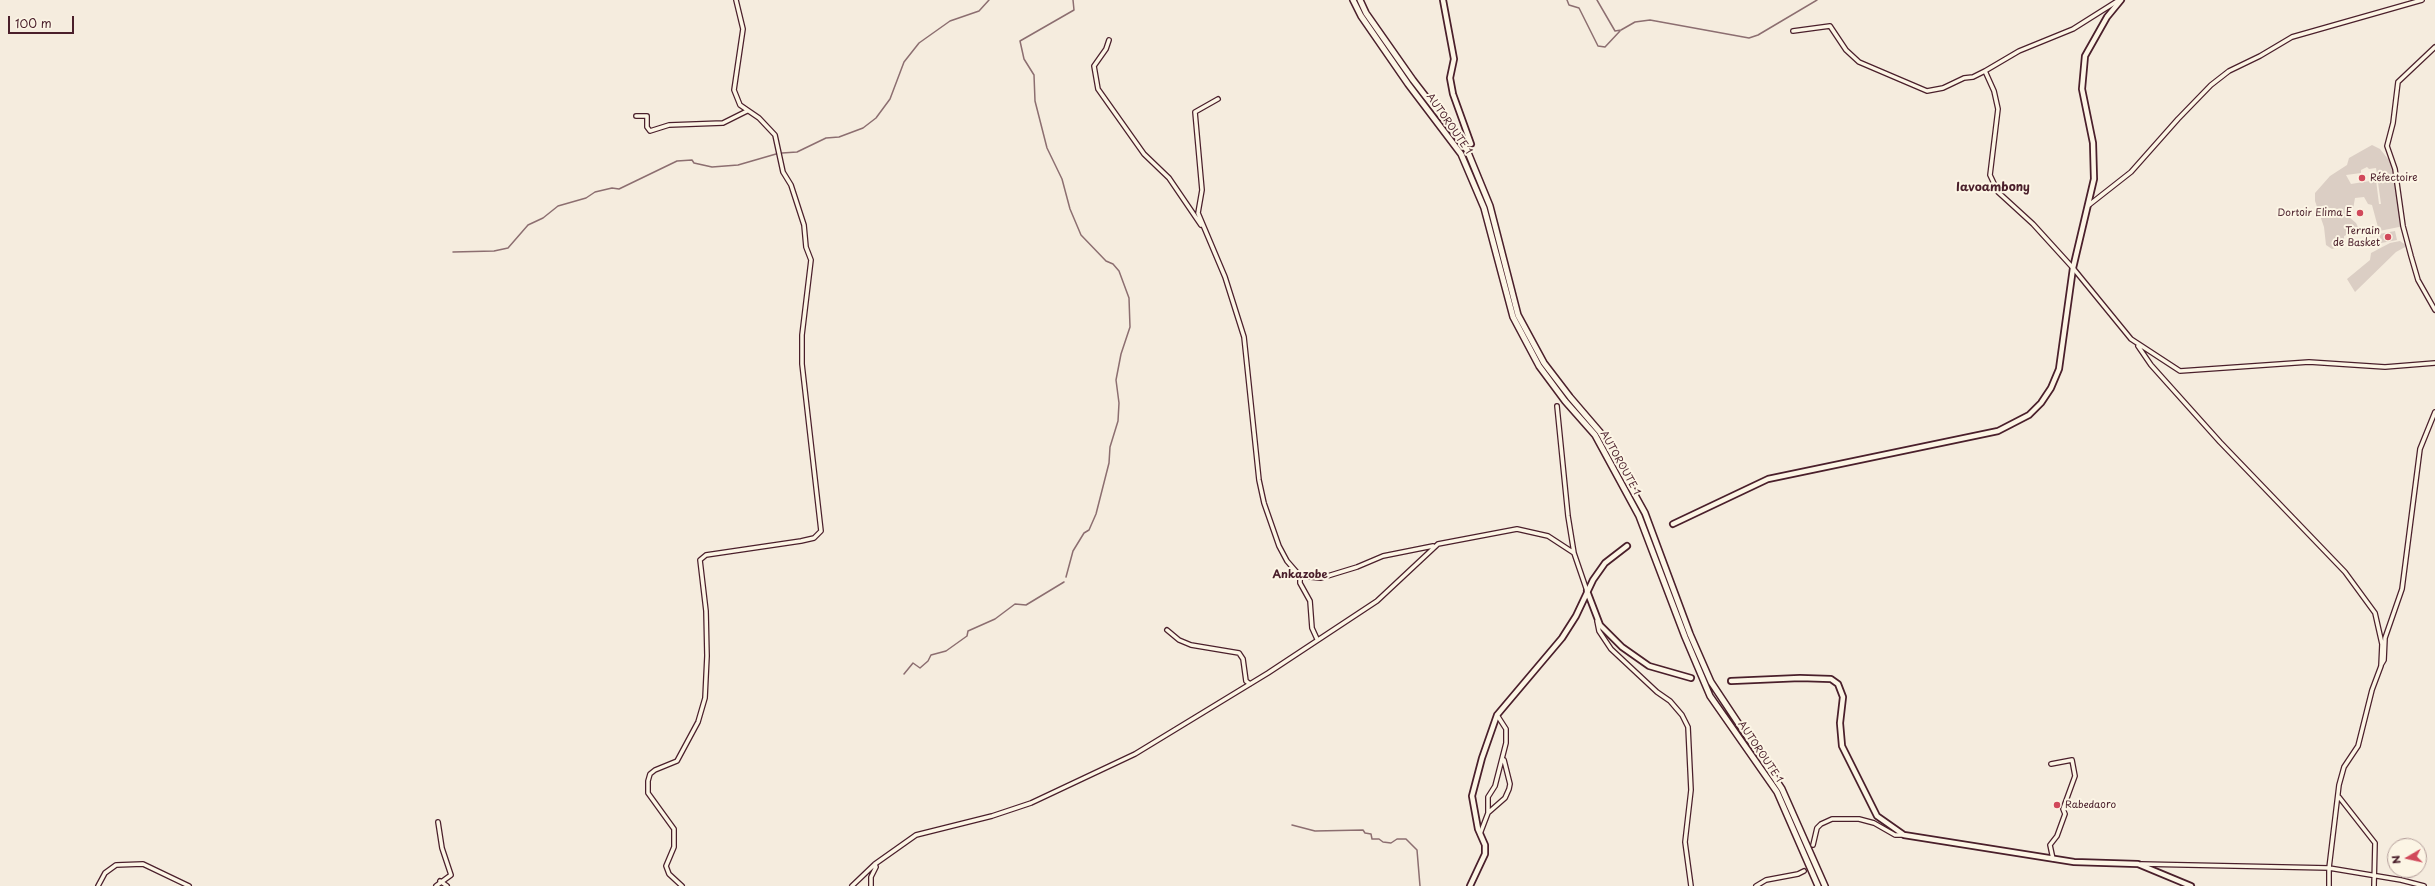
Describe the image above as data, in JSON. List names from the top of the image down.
{
  "streets": {
    "main road": ["AUTOROUTE 1"]
  },
  "districts": ["Iavoambony", "Ankazobe"],
  "places": [
    "Réfectoire",
    "Dortoir Elima E",
    "Terrain de Basket",
    "Rabedaoro"
  ],
  "scale_bar": "100 m",
  "north": "left"
}
